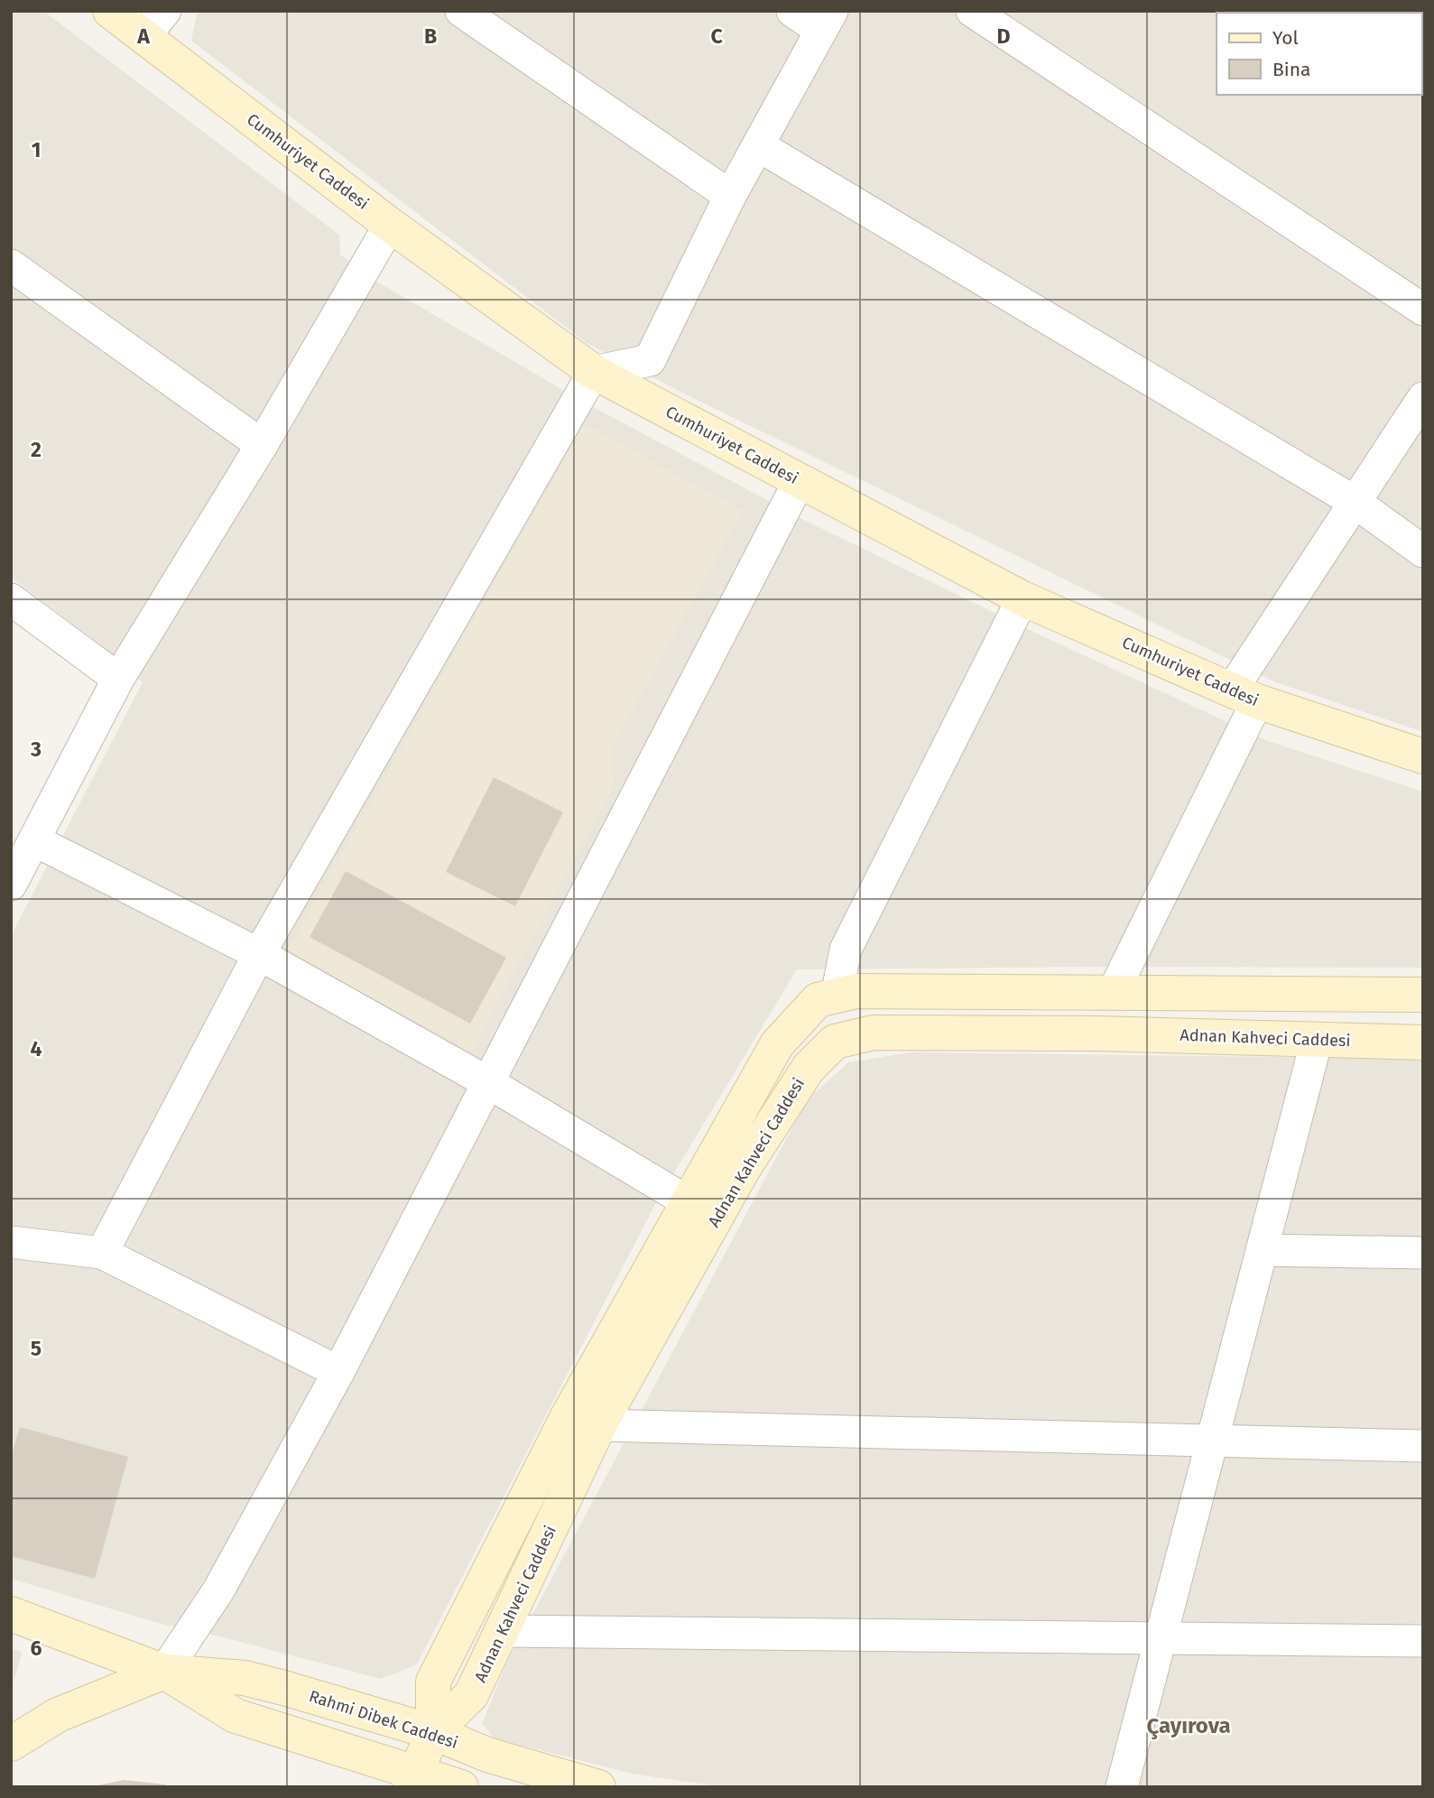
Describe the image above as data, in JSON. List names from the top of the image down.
{
  "streets": {
    "main road": ["Cumhuriyet Caddesi", "Adnan Kahveci Caddesi", "Rahmi Dibek Caddesi"]
  },
  "crossings": [
    ["Adnan Kahveci Caddesi", "Rahmi Dibek Caddesi"]
  ],
  "districts": ["Çayırova"],
  "legend": ["Yol", "Bina"],
  "grid": {
    "columns": [
      "A",
      "B",
      "C",
      "D"
    ],
    "rows": [
      "1",
      "2",
      "3",
      "4",
      "5",
      "6"
    ]
  }
}
